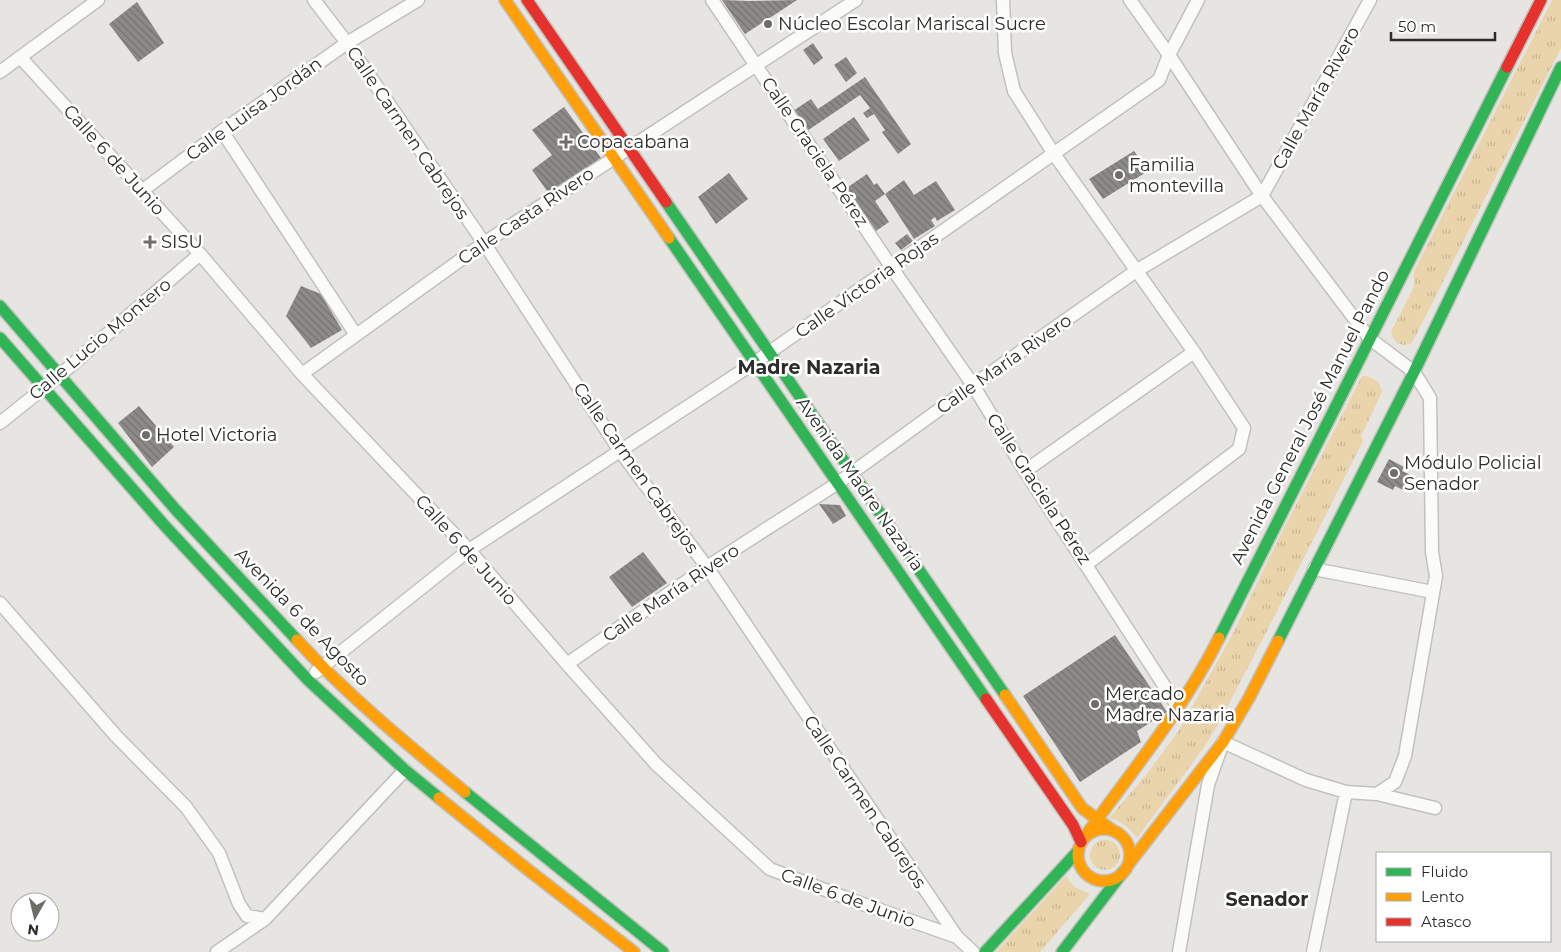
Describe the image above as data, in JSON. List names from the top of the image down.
{
  "streets": {
    "main road": ["Avenida General José Manuel Pando", "Avenida Madre Nazaria", "Avenida 6 de Agosto"],
    "street": [
      "Calle María Rivero",
      "Calle Luisa Jordán",
      "Calle Carmen Cabrejos",
      "Calle Graciela Pérez",
      "Calle 6 de Junio",
      "Calle Casta Rivero",
      "Calle Victoria Rojas",
      "Calle Lucio Montero"
    ]
  },
  "crossings": [
    ["Calle María Rivero", "Calle Carmen Cabrejos"],
    ["Calle María Rivero", "Calle Graciela Pérez"],
    ["Calle María Rivero", "Calle 6 de Junio"],
    ["Calle María Rivero", "Avenida Madre Nazaria"],
    ["Calle Luisa Jordán", "Calle Carmen Cabrejos"],
    ["Calle Luisa Jordán", "Calle 6 de Junio"],
    ["Calle Carmen Cabrejos", "Calle 6 de Junio"],
    ["Calle Carmen Cabrejos", "Calle Casta Rivero"],
    ["Calle Carmen Cabrejos", "Calle Victoria Rojas"],
    ["Calle Graciela Pérez", "Calle Casta Rivero"],
    ["Calle Graciela Pérez", "Calle Victoria Rojas"],
    ["Calle Graciela Pérez", "Avenida General José Manuel Pando"],
    ["Calle 6 de Junio", "Calle Casta Rivero"],
    ["Calle 6 de Junio", "Calle Victoria Rojas"],
    ["Calle 6 de Junio", "Calle Lucio Montero"],
    ["Calle Casta Rivero", "Avenida Madre Nazaria"],
    ["Calle Victoria Rojas", "Avenida Madre Nazaria"],
    ["Calle Victoria Rojas", "Avenida 6 de Agosto"],
    ["Calle Lucio Montero", "Avenida 6 de Agosto"],
    ["Avenida General José Manuel Pando", "Avenida Madre Nazaria"]
  ],
  "districts": ["Madre Nazaria", "Senador"],
  "places": {
    "other": [
      "Núcleo Escolar Mariscal Sucre",
      "Familia montevilla",
      "Hotel Victoria",
      "Módulo Policial Senador",
      "Mercado Madre Nazaria"
    ],
    "health": ["Copacabana", "SISU"]
  },
  "legend": ["Fluido", "Lento", "Atasco"],
  "scale_bar": "50 m",
  "north": "bottom"
}
